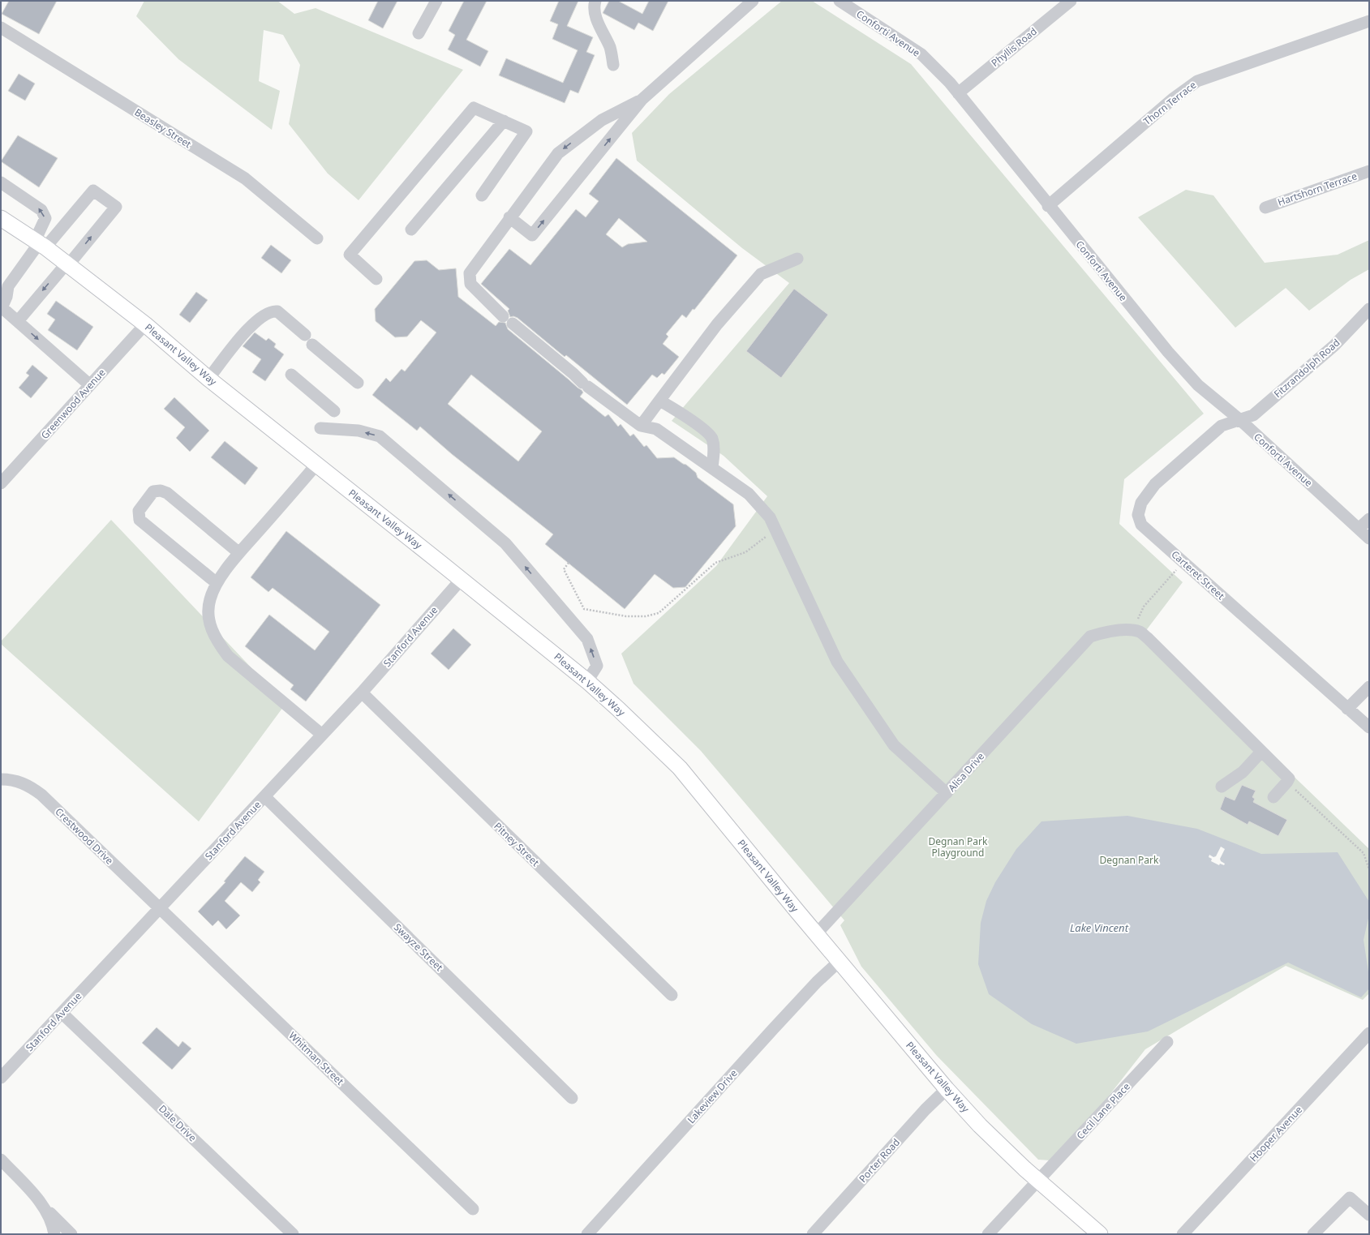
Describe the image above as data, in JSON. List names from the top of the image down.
{
  "streets": {
    "main road": ["Pleasant Valley Way"],
    "street": [
      "Conforti Avenue",
      "Phyllis Road",
      "Thorn Terrace",
      "Beasley Street",
      "Hartshorn Terrace",
      "Fitzrandolph Road",
      "Greenwood Avenue",
      "Carteret Street",
      "Stanford Avenue",
      "Alisa Drive",
      "Crestwood Drive",
      "Pitney Street",
      "Swayze Street",
      "Whitman Street",
      "Lakeview Drive",
      "Cecil Lane Place",
      "Dale Drive",
      "Hooper Avenue",
      "Porter Road"
    ]
  },
  "crossings": [
    ["Conforti Avenue", "Phyllis Road"],
    ["Conforti Avenue", "Thorn Terrace"],
    ["Conforti Avenue", "Fitzrandolph Road"],
    ["Conforti Avenue", "Carteret Street"],
    ["Pleasant Valley Way", "Greenwood Avenue"],
    ["Pleasant Valley Way", "Stanford Avenue"],
    ["Pleasant Valley Way", "Alisa Drive"],
    ["Pleasant Valley Way", "Lakeview Drive"],
    ["Pleasant Valley Way", "Cecil Lane Place"],
    ["Pleasant Valley Way", "Porter Road"],
    ["Fitzrandolph Road", "Carteret Street"],
    ["Stanford Avenue", "Crestwood Drive"],
    ["Stanford Avenue", "Pitney Street"],
    ["Stanford Avenue", "Swayze Street"],
    ["Stanford Avenue", "Whitman Street"],
    ["Stanford Avenue", "Dale Drive"],
    ["Crestwood Drive", "Whitman Street"]
  ],
  "water": ["Lake Vincent"],
  "parks": ["Degnan Park Playground", "Degnan Park"]
}
